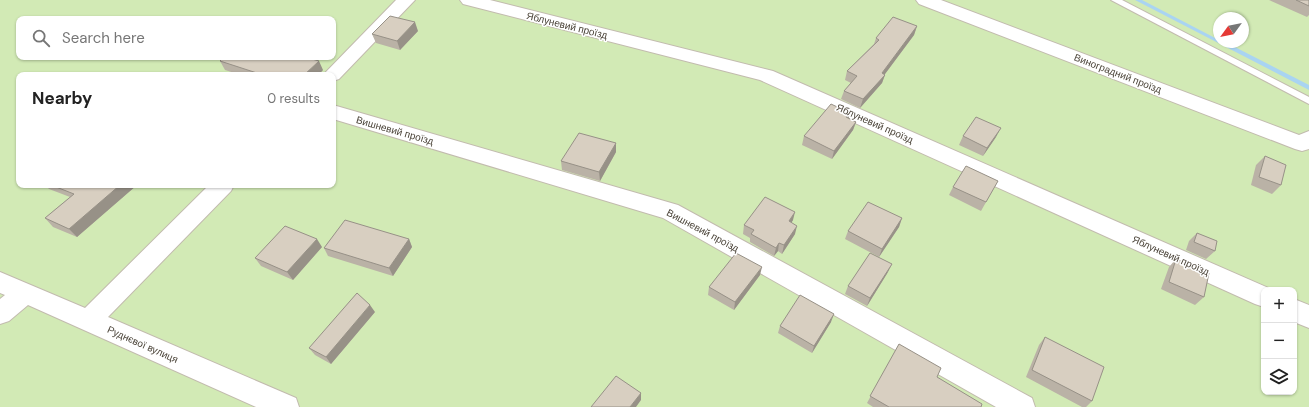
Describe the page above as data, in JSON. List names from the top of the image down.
{
  "streets": {
    "street": [
      "Яблуневий проїзд",
      "Виноградний проїзд",
      "Вишневий проїзд",
      "Руднєвої вулиця"
    ]
  },
  "north": "bottom left",
  "page": {
    "search": "Search here",
    "heading": ["Nearby", "0 results"],
    "map_buttons": ["+", "−"]
  }
}
